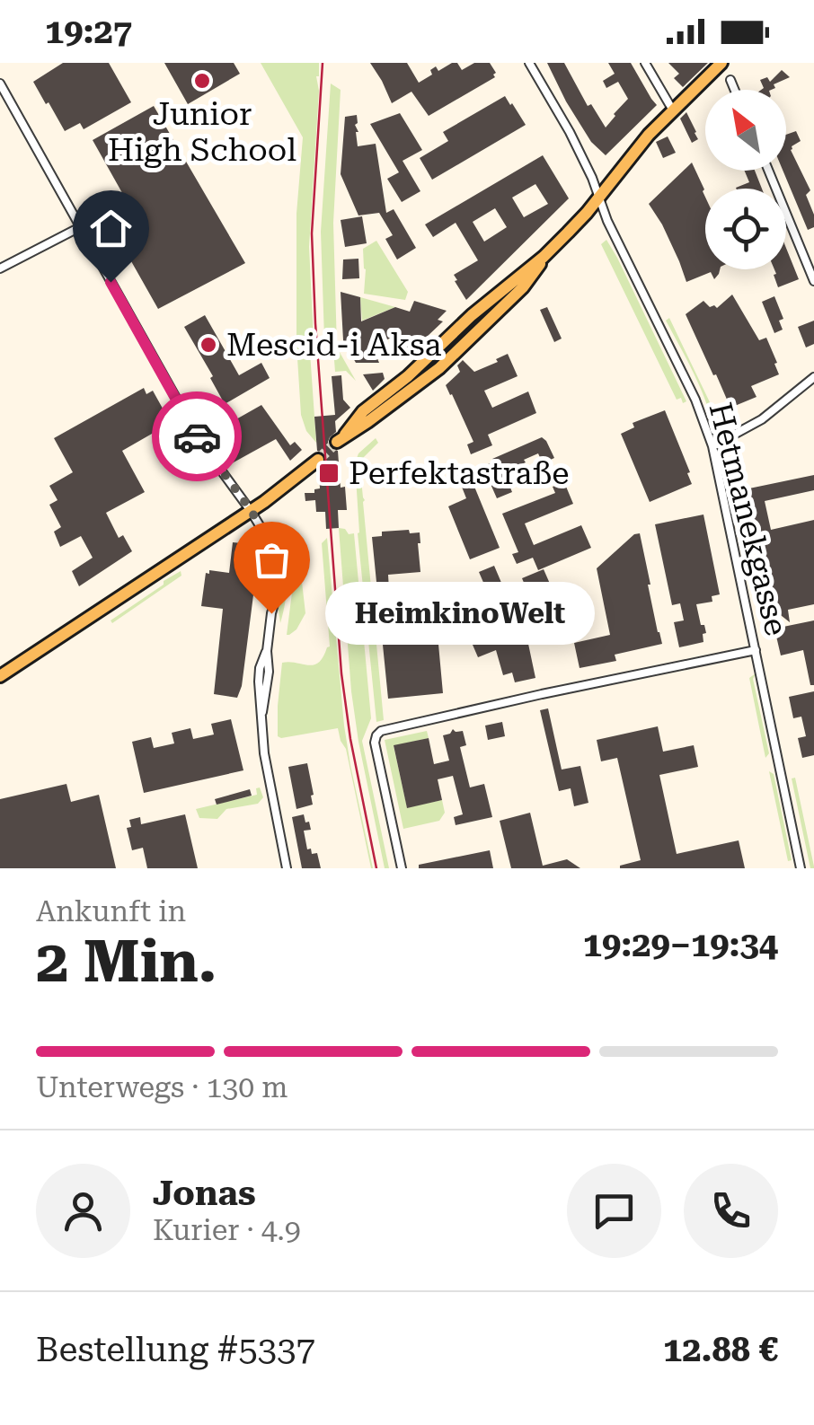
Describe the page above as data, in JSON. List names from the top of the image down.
{
  "streets": {
    "street": ["Hetmanekgasse"]
  },
  "places": {
    "other": ["Junior High School", "Mescid-i Aksa", "HeimkinoWelt"],
    "transit": ["Perfektastraße"]
  },
  "north": "top left",
  "page": {
    "status": "19:27",
    "bubble": "HeimkinoWelt",
    "heading": ["2 Min.", "Ankunft in", "19:29–19:34"],
    "panel": [
      "Jonas",
      "Kurier · 4.9",
      "Bestellung #5337",
      "12.88 €"
    ],
    "bar": "Unterwegs · 130 m"
  }
}
